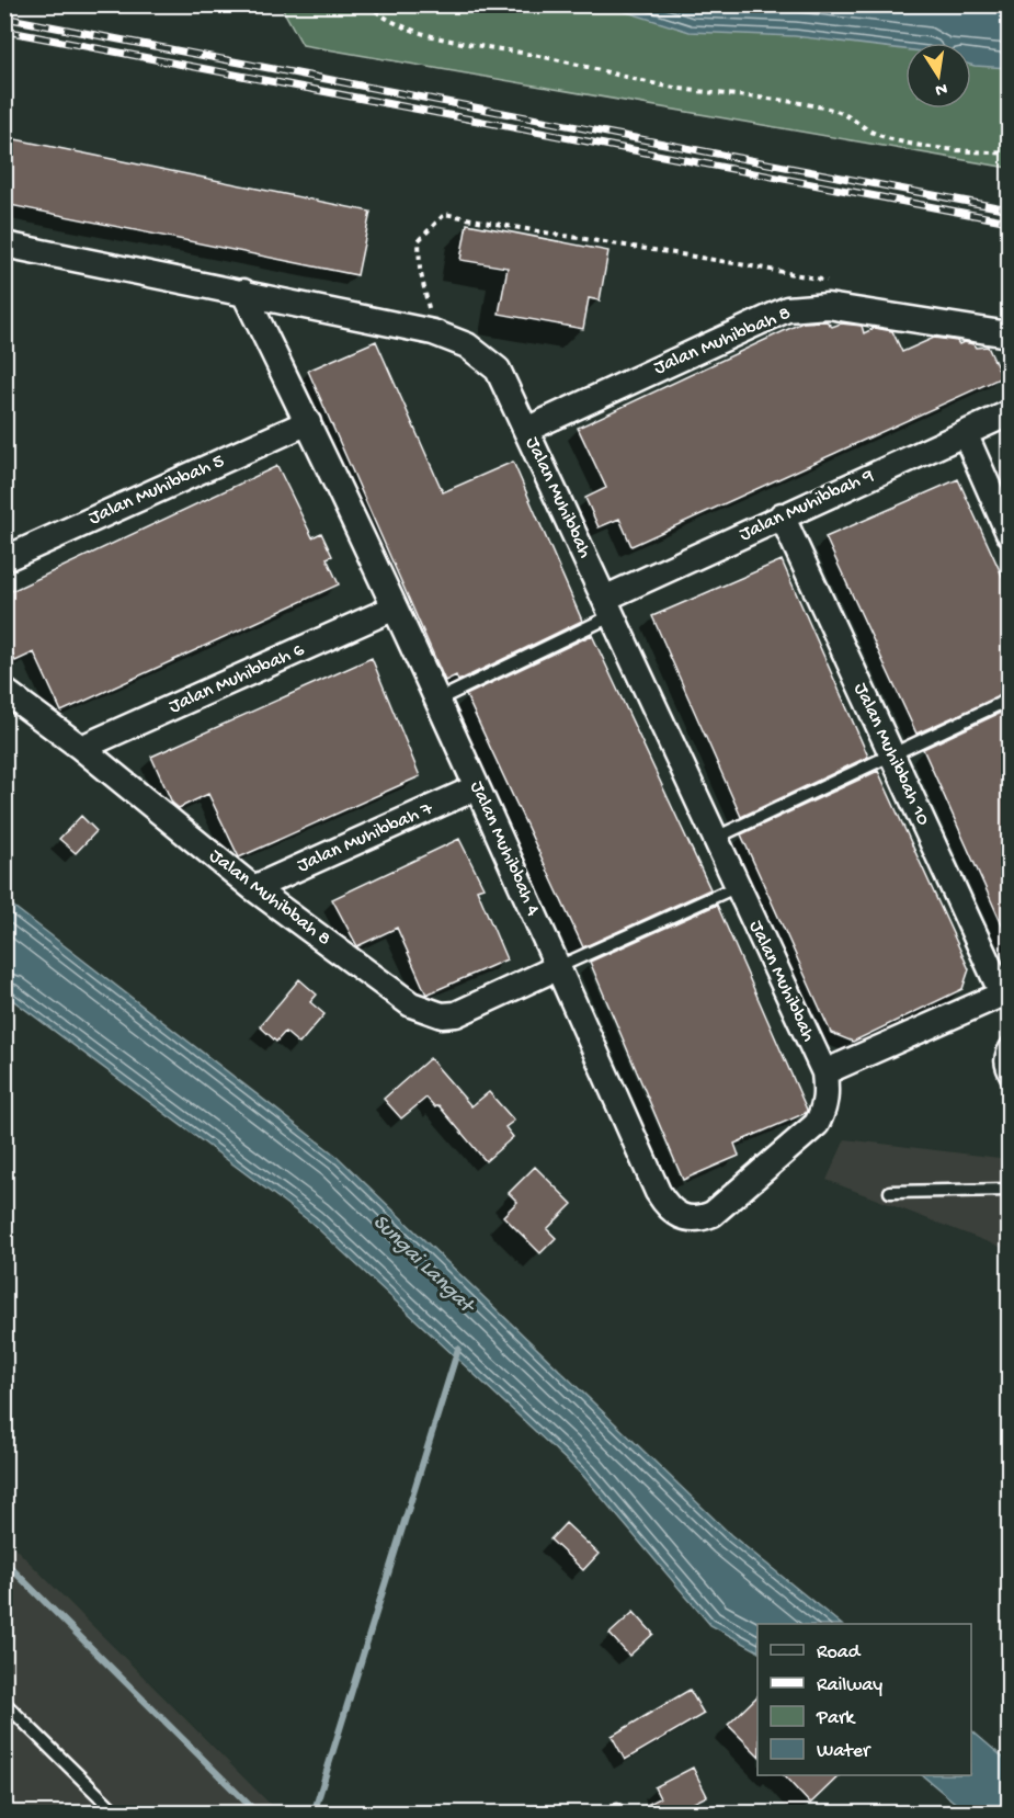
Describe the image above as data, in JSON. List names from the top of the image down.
{
  "streets": {
    "street": [
      "Jalan Muhibbah 8",
      "Jalan Muhibbah 5",
      "Jalan Muhibbah",
      "Jalan Muhibbah 9",
      "Jalan Muhibbah 6",
      "Jalan Muhibbah 10",
      "Jalan Muhibbah 7",
      "Jalan Muhibbah 4"
    ]
  },
  "crossings": [
    ["Jalan Muhibbah 8", "Jalan Muhibbah"],
    ["Jalan Muhibbah 8", "Jalan Muhibbah 6"],
    ["Jalan Muhibbah 8", "Jalan Muhibbah 7"],
    ["Jalan Muhibbah 8", "Jalan Muhibbah 4"],
    ["Jalan Muhibbah 5", "Jalan Muhibbah 4"],
    ["Jalan Muhibbah", "Jalan Muhibbah 9"],
    ["Jalan Muhibbah", "Jalan Muhibbah 4"],
    ["Jalan Muhibbah 9", "Jalan Muhibbah 10"],
    ["Jalan Muhibbah 6", "Jalan Muhibbah 4"],
    ["Jalan Muhibbah 7", "Jalan Muhibbah 4"]
  ],
  "water": ["Sungai Langat"],
  "legend": [
    "Road",
    "Railway",
    "Park",
    "Water"
  ],
  "north": "bottom"
}
